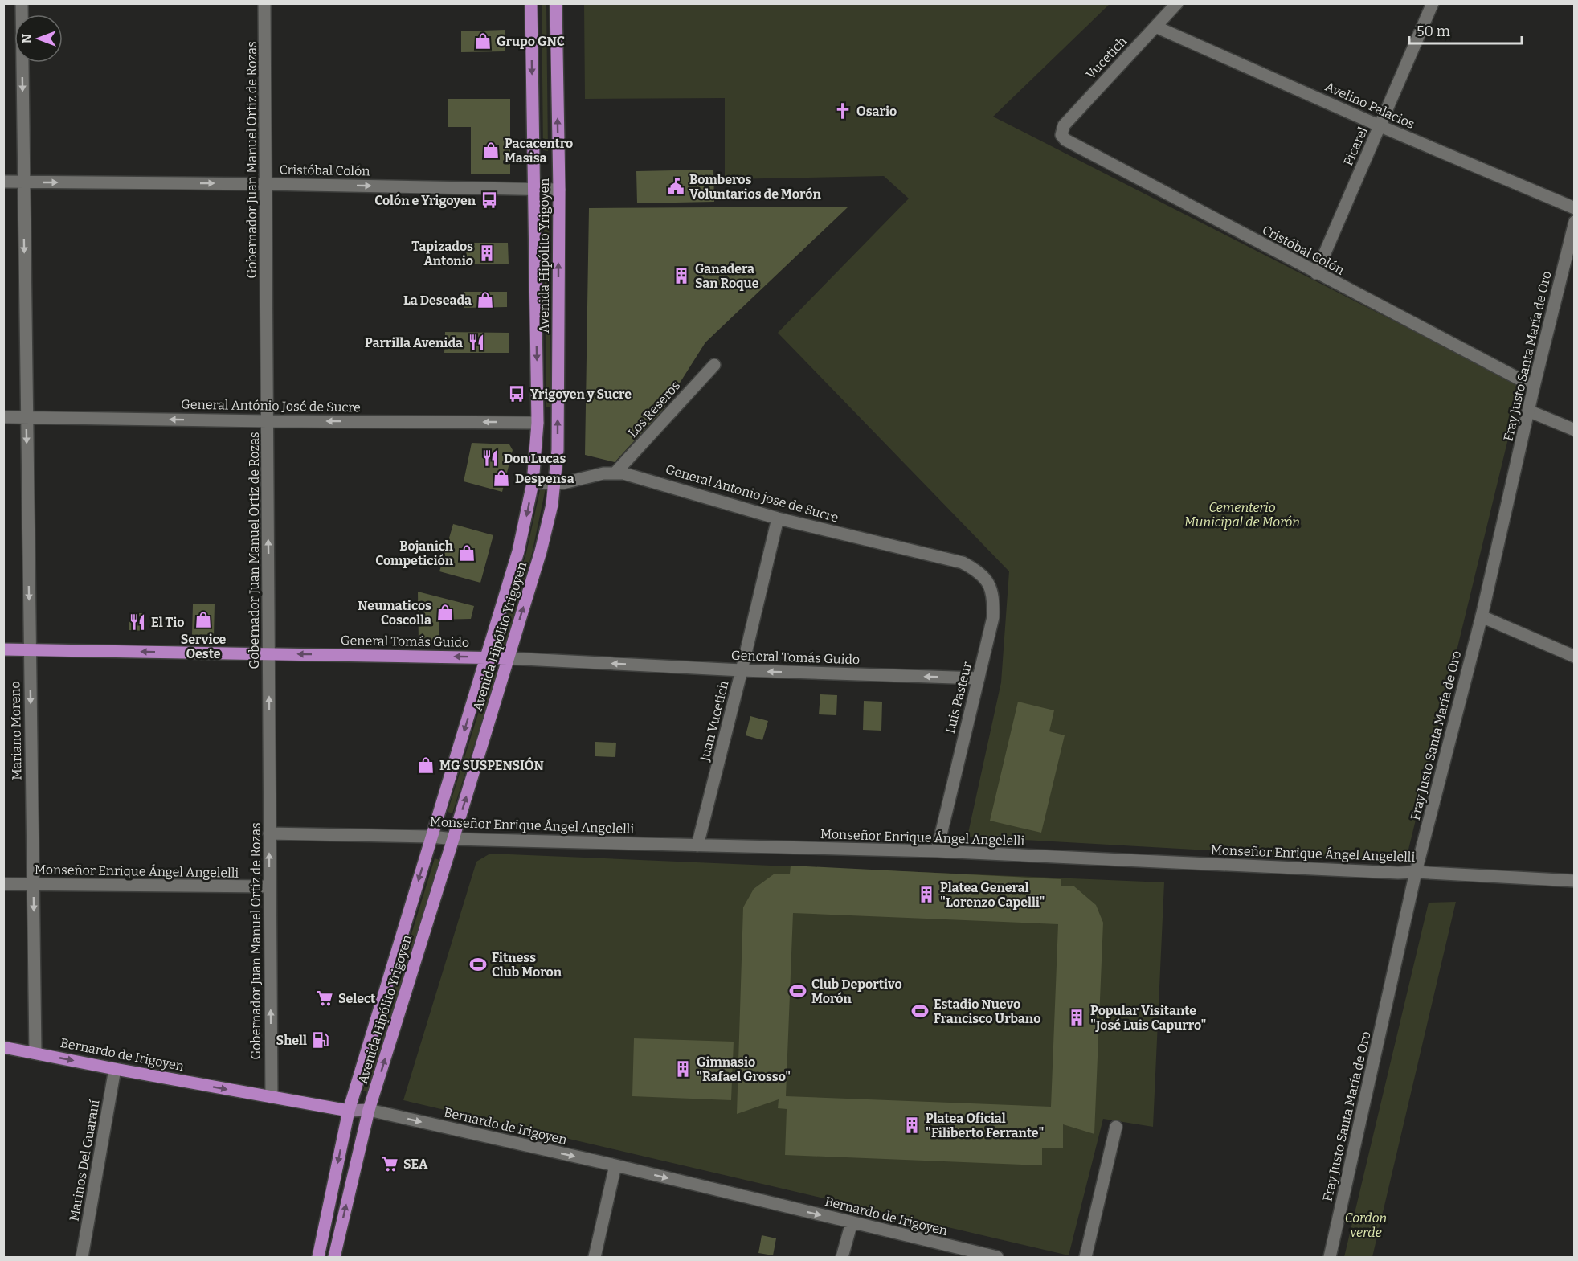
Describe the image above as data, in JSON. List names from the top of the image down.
{
  "streets": {
    "main road": ["Avenida Hipólito Yrigoyen", "General Tomás Guido", "Bernardo de Irigoyen"],
    "street": [
      "Vucetich",
      "Avelino Palacios",
      "Picarel",
      "Gobernador Juan Manuel Ortiz de Rozas",
      "Cristóbal Colón",
      "Fray Justo Santa María de Oro",
      "General António José de Sucre",
      "Los Reseros",
      "General Antonio jose de Sucre",
      "Luis Pasteur",
      "Juan Vucetich",
      "Mariano Moreno",
      "Monseñor Enrique Ángel Angelelli",
      "Marinos Del Guaraní"
    ]
  },
  "crossings": [
    ["Vucetich", "Avelino Palacios"],
    ["Vucetich", "Cristóbal Colón"],
    ["Avelino Palacios", "Picarel"],
    ["Picarel", "Cristóbal Colón"],
    ["Gobernador Juan Manuel Ortiz de Rozas", "Cristóbal Colón"],
    ["Gobernador Juan Manuel Ortiz de Rozas", "General António José de Sucre"],
    ["Gobernador Juan Manuel Ortiz de Rozas", "General Tomás Guido"],
    ["Gobernador Juan Manuel Ortiz de Rozas", "Monseñor Enrique Ángel Angelelli"],
    ["Gobernador Juan Manuel Ortiz de Rozas", "Bernardo de Irigoyen"],
    ["Cristóbal Colón", "Avenida Hipólito Yrigoyen"],
    ["Cristóbal Colón", "Fray Justo Santa María de Oro"],
    ["Cristóbal Colón", "Mariano Moreno"],
    ["Avenida Hipólito Yrigoyen", "General António José de Sucre"],
    ["Avenida Hipólito Yrigoyen", "General Antonio jose de Sucre"],
    ["Avenida Hipólito Yrigoyen", "General Tomás Guido"],
    ["Avenida Hipólito Yrigoyen", "Monseñor Enrique Ángel Angelelli"],
    ["Avenida Hipólito Yrigoyen", "Bernardo de Irigoyen"],
    ["Fray Justo Santa María de Oro", "Monseñor Enrique Ángel Angelelli"],
    ["General António José de Sucre", "Mariano Moreno"],
    ["Los Reseros", "General Antonio jose de Sucre"],
    ["General Antonio jose de Sucre", "Luis Pasteur"],
    ["General Antonio jose de Sucre", "Juan Vucetich"],
    ["General Tomás Guido", "Luis Pasteur"],
    ["General Tomás Guido", "Juan Vucetich"],
    ["General Tomás Guido", "Mariano Moreno"],
    ["Luis Pasteur", "Monseñor Enrique Ángel Angelelli"],
    ["Juan Vucetich", "Monseñor Enrique Ángel Angelelli"],
    ["Mariano Moreno", "Monseñor Enrique Ángel Angelelli"],
    ["Mariano Moreno", "Bernardo de Irigoyen"],
    ["Bernardo de Irigoyen", "Marinos Del Guaraní"]
  ],
  "one_way": [
    "Gobernador Juan Manuel Ortiz de Rozas",
    "Cristóbal Colón",
    "General António José de Sucre",
    "General Tomás Guido",
    "Mariano Moreno",
    "Bernardo de Irigoyen"
  ],
  "parks": ["Cementerio Municipal de Morón", "Cordon verde"],
  "places": {
    "shop": [
      "Grupo GNC",
      "Pacacentro Masisa",
      "La Deseada",
      "Despensa",
      "Bojanich Competición",
      "Neumaticos Coscolla",
      "Service Oeste",
      "MG SUSPENSIÓN"
    ],
    "church": ["Osario"],
    "public building": ["Bomberos Voluntarios de Morón"],
    "bus stop": ["Colón e Yrigoyen", "Yrigoyen y Sucre"],
    "building": [
      "Tapizados Antonio",
      "Ganadera San Roque",
      "Platea General \"Lorenzo Capelli\"",
      "Popular Visitante \"José Luis Capurro\"",
      "Gimnasio \"Rafael Grosso\"",
      "Platea Oficial \"Filiberto Ferrante\""
    ],
    "restaurant": ["Parrilla Avenida", "Don Lucas", "El Tio"],
    "sports": ["Fitness Club Moron", "Club Deportivo Morón", "Estadio Nuevo Francisco Urbano"],
    "supermarket": ["Select", "SEA"],
    "fuel station": ["Shell"]
  },
  "scale_bar": "50 m",
  "north": "left"
}
